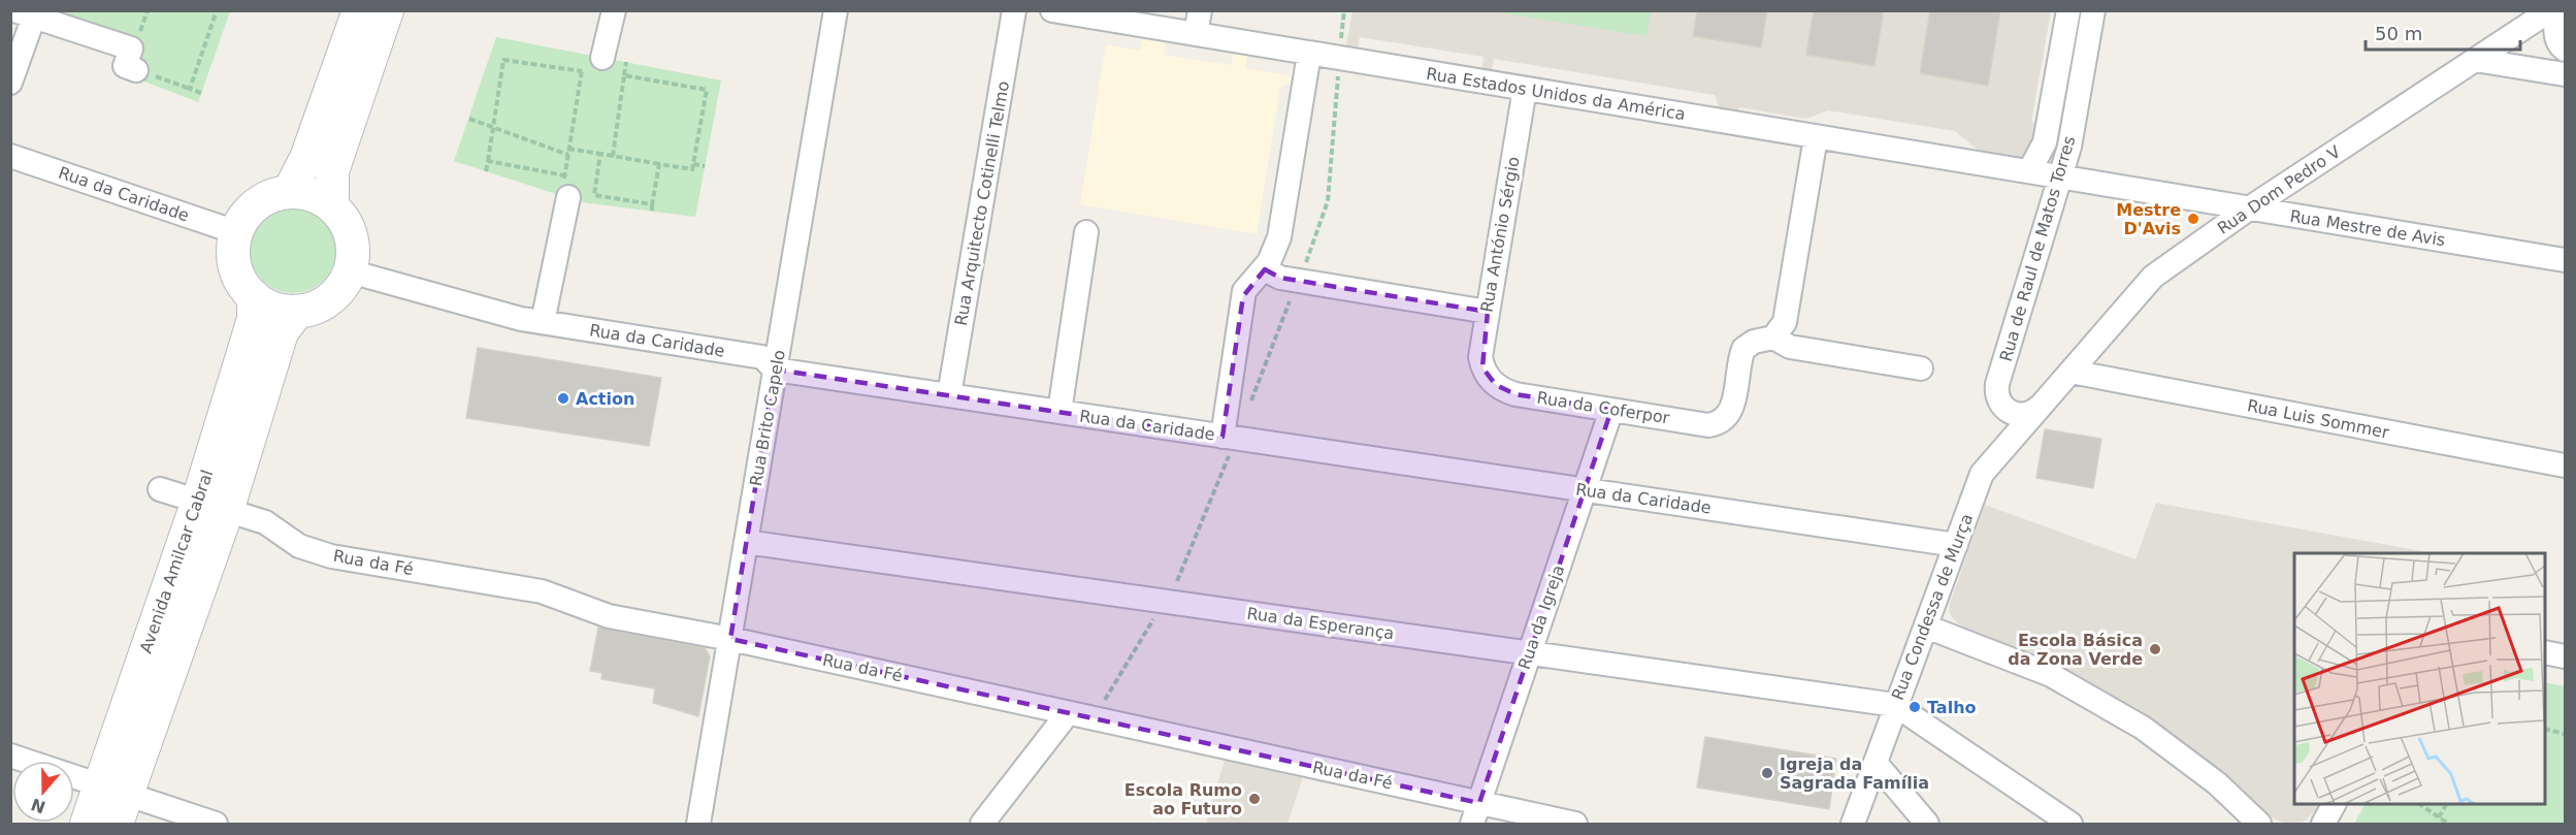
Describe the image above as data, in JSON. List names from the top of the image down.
{
  "streets": {
    "street": [
      "Rua Estados Unidos da América",
      "Rua Dom Pedro V",
      "Rua da Caridade",
      "Rua Arquitecto Cotinelli Telmo",
      "Rua Mestre de Avis",
      "Rua António Sérgio",
      "Rua de Raul de Matos Torres",
      "Rua da Coferpor",
      "Rua Brito Capelo",
      "Rua Luis Sommer",
      "Avenida Amilcar Cabral",
      "Rua da Fé",
      "Rua Condessa de Murça",
      "Rua da Igreja",
      "Rua da Esperança"
    ]
  },
  "crossings": [
    ["Rua Estados Unidos da América", "Rua Mestre de Avis"],
    ["Rua Estados Unidos da América", "Rua António Sérgio"],
    ["Rua Estados Unidos da América", "Rua de Raul de Matos Torres"],
    ["Rua Dom Pedro V", "Rua Mestre de Avis"],
    ["Rua Dom Pedro V", "Rua de Raul de Matos Torres"],
    ["Rua Dom Pedro V", "Rua Luis Sommer"],
    ["Rua Dom Pedro V", "Rua Condessa de Murça"],
    ["Rua da Caridade", "Rua Arquitecto Cotinelli Telmo"],
    ["Rua da Caridade", "Rua Brito Capelo"],
    ["Rua da Caridade", "Avenida Amilcar Cabral"],
    ["Rua da Caridade", "Rua Condessa de Murça"],
    ["Rua da Caridade", "Rua da Igreja"],
    ["Rua Mestre de Avis", "Rua de Raul de Matos Torres"],
    ["Rua António Sérgio", "Rua da Coferpor"],
    ["Rua de Raul de Matos Torres", "Rua Condessa de Murça"],
    ["Rua da Coferpor", "Rua da Igreja"],
    ["Rua Brito Capelo", "Rua da Fé"],
    ["Rua Brito Capelo", "Rua da Esperança"],
    ["Avenida Amilcar Cabral", "Rua da Fé"],
    ["Rua da Fé", "Rua da Igreja"],
    ["Rua Condessa de Murça", "Rua da Esperança"],
    ["Rua da Igreja", "Rua da Esperança"]
  ],
  "places": [
    "Mestre D'Avis",
    "Action",
    "Escola Básica da Zona Verde",
    "Talho",
    "Igreja da Sagrada Família",
    "Escola Rumo ao Futuro"
  ],
  "scale_bar": "50 m",
  "north": "bottom"
}
